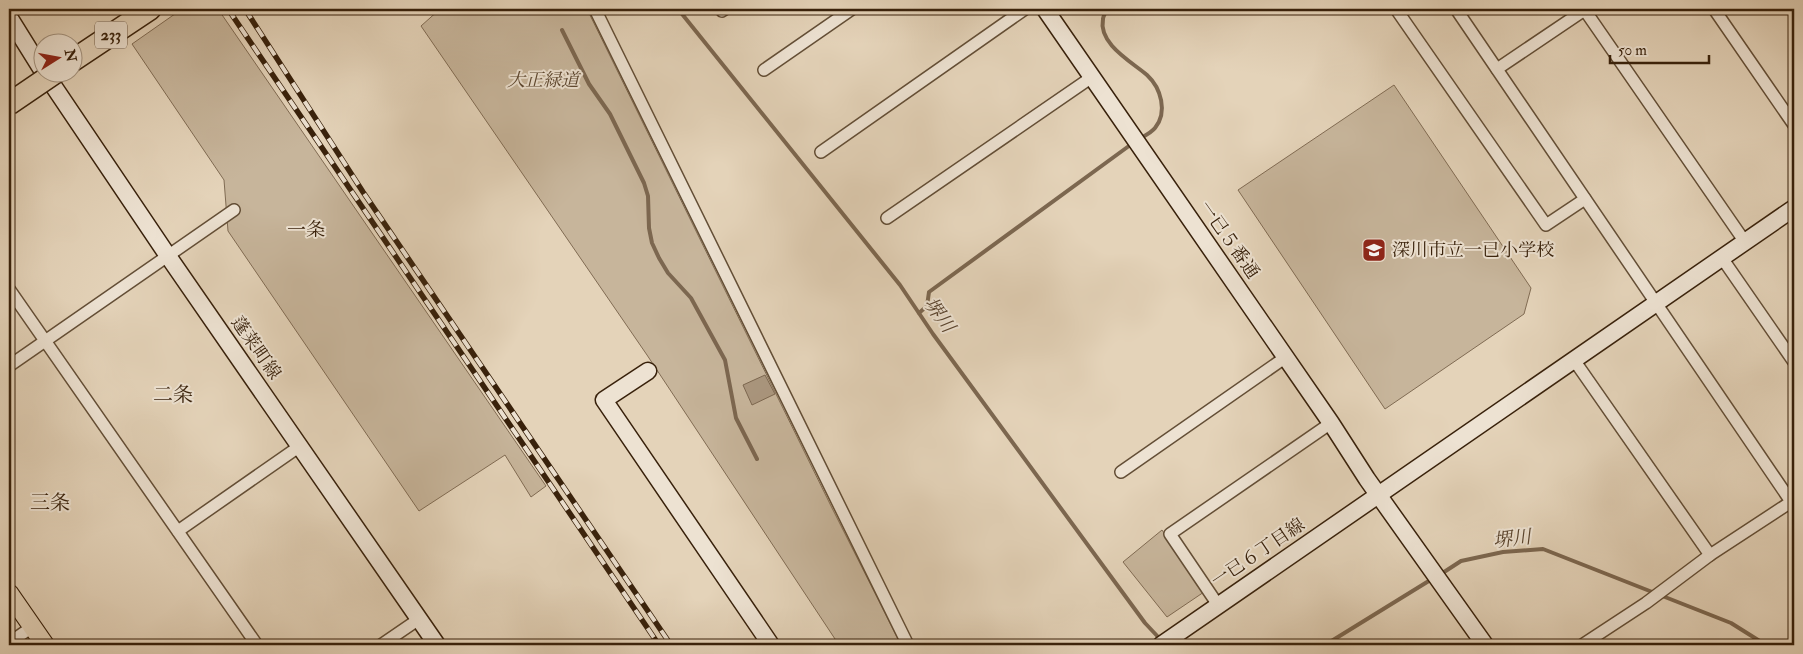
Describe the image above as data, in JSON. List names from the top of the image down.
{
  "streets": {
    "highway": ["233"],
    "street": ["一已５番通", "蓬莱町線", "一已６丁目線"]
  },
  "crossings": [
    ["一已５番通", "一已６丁目線"]
  ],
  "districts": ["一条", "二条", "三条"],
  "water": ["堺川"],
  "parks": ["大正緑道"],
  "places": {
    "school or university": ["深川市立一已小学校"]
  },
  "scale_bar": "50 m",
  "north": "right"
}
